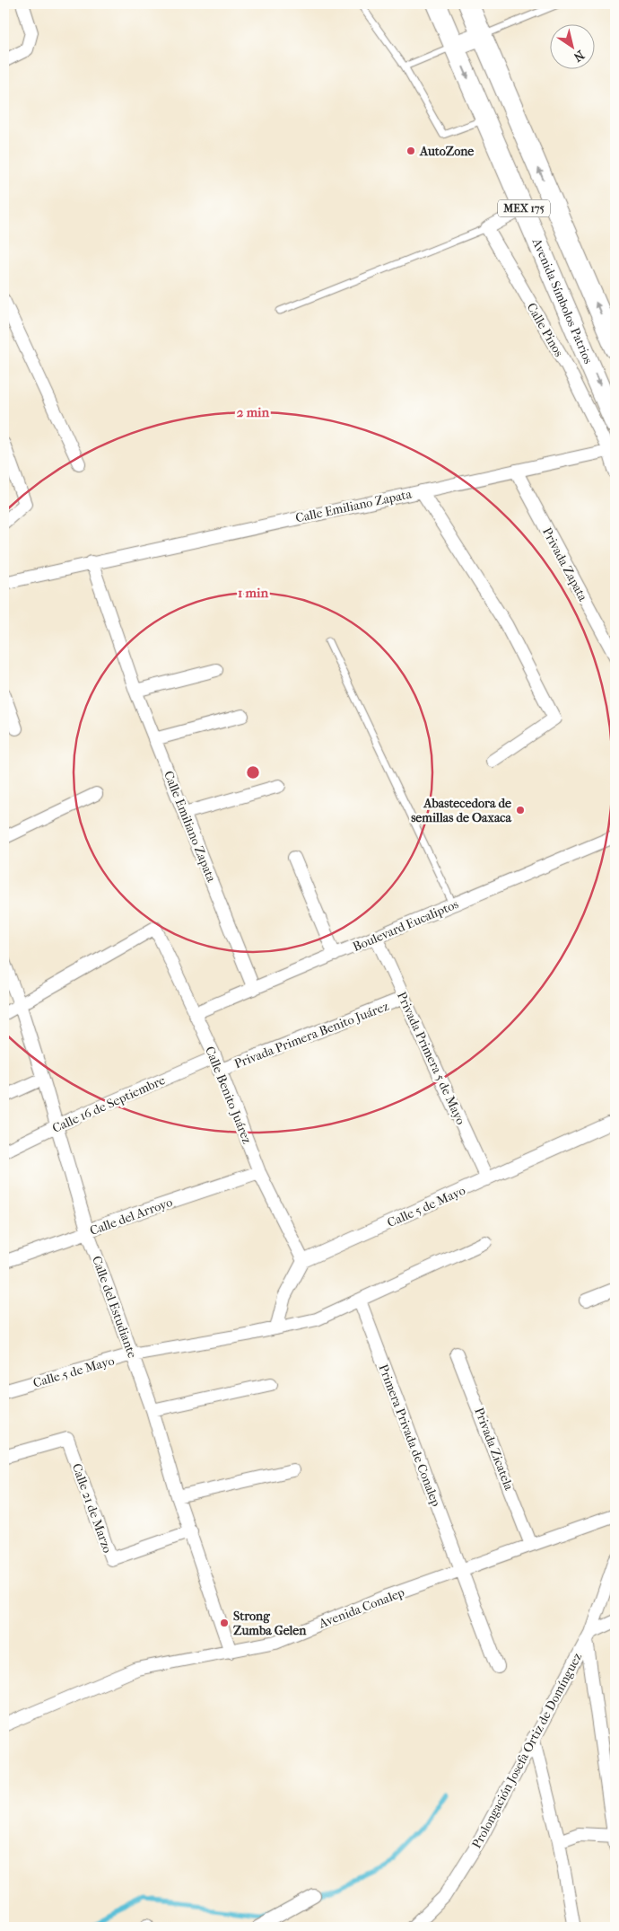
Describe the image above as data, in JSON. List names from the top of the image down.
{
  "streets": {
    "main road": ["MEX 175", "Avenida Símbolos Patrios"],
    "street": [
      "Calle Pinos",
      "Calle Emiliano Zapata",
      "Privada Zapata",
      "Boulevard Eucaliptos",
      "Privada Primera Benito Juárez",
      "Privada Primera 5 de Mayo",
      "Calle Benito Juárez",
      "Calle 16 de Septiembre",
      "Calle 5 de Mayo",
      "Calle del Arroyo",
      "Calle del Estudiante",
      "Primera Privada de Conalep",
      "Privada Zicatela",
      "Calle 21 de Marzo",
      "Avenida Conalep",
      "Prolongación Josefa Ortiz de Domínguez"
    ]
  },
  "crossings": [
    ["Calle Pinos", "Calle Emiliano Zapata"],
    ["Calle Emiliano Zapata", "Privada Zapata"],
    ["Calle Emiliano Zapata", "Boulevard Eucaliptos"],
    ["Boulevard Eucaliptos", "Privada Primera 5 de Mayo"],
    ["Boulevard Eucaliptos", "Calle Benito Juárez"],
    ["Privada Primera Benito Juárez", "Privada Primera 5 de Mayo"],
    ["Privada Primera Benito Juárez", "Calle Benito Juárez"],
    ["Privada Primera 5 de Mayo", "Calle 5 de Mayo"],
    ["Calle Benito Juárez", "Calle 16 de Septiembre"],
    ["Calle Benito Juárez", "Calle 5 de Mayo"],
    ["Calle Benito Juárez", "Calle del Arroyo"],
    ["Calle Benito Juárez", "Calle del Estudiante"],
    ["Calle 16 de Septiembre", "Calle del Estudiante"],
    ["Calle 5 de Mayo", "Calle del Estudiante"],
    ["Calle 5 de Mayo", "Primera Privada de Conalep"],
    ["Calle del Arroyo", "Calle del Estudiante"],
    ["Calle del Estudiante", "Calle 21 de Marzo"],
    ["Calle del Estudiante", "Avenida Conalep"],
    ["Primera Privada de Conalep", "Avenida Conalep"],
    ["Privada Zicatela", "Avenida Conalep"]
  ],
  "places": ["AutoZone", "Abastecedora de semillas de Oaxaca", "Strong Zumba Gelen"],
  "north": "bottom right",
  "rings": ["2 min", "1 min"]
}
